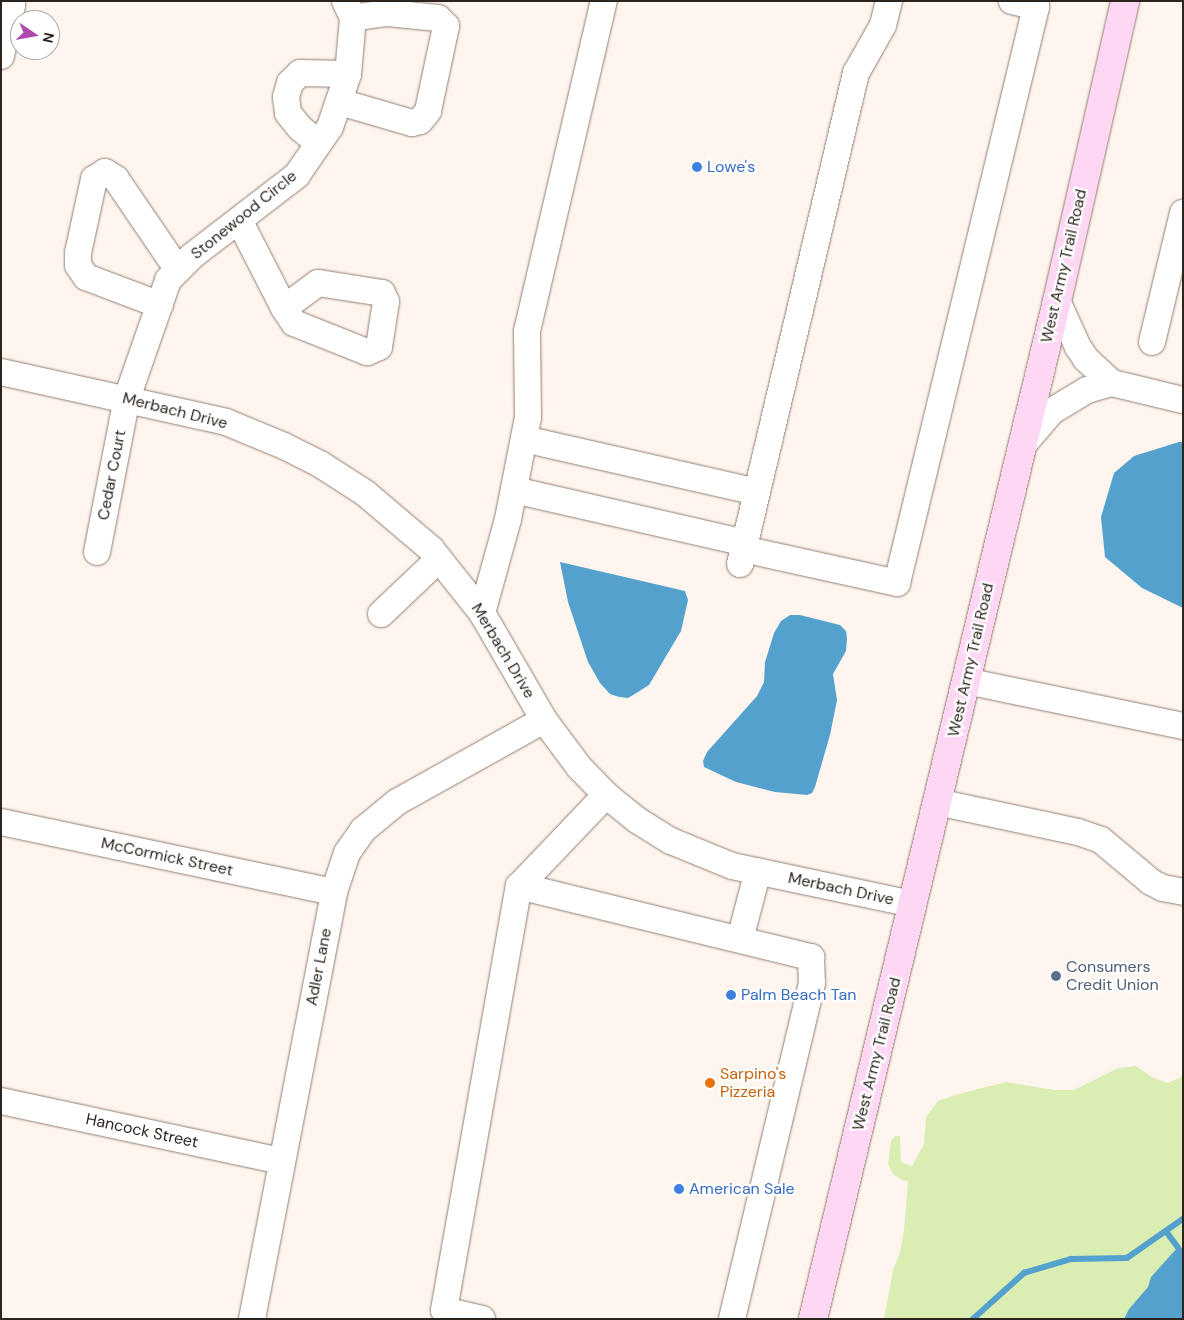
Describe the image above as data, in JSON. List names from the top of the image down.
{
  "streets": {
    "main road": ["West Army Trail Road"],
    "street": [
      "Stonewood Circle",
      "Merbach Drive",
      "Cedar Court",
      "McCormick Street",
      "Adler Lane",
      "Hancock Street"
    ]
  },
  "crossings": [
    ["Stonewood Circle", "Merbach Drive"],
    ["Stonewood Circle", "Cedar Court"],
    ["West Army Trail Road", "Merbach Drive"],
    ["Merbach Drive", "Cedar Court"],
    ["Merbach Drive", "Adler Lane"],
    ["McCormick Street", "Adler Lane"],
    ["Adler Lane", "Hancock Street"]
  ],
  "places": [
    "Lowe's",
    "Consumers Credit Union",
    "Palm Beach Tan",
    "Sarpino's Pizzeria",
    "American Sale"
  ],
  "north": "right"
}
